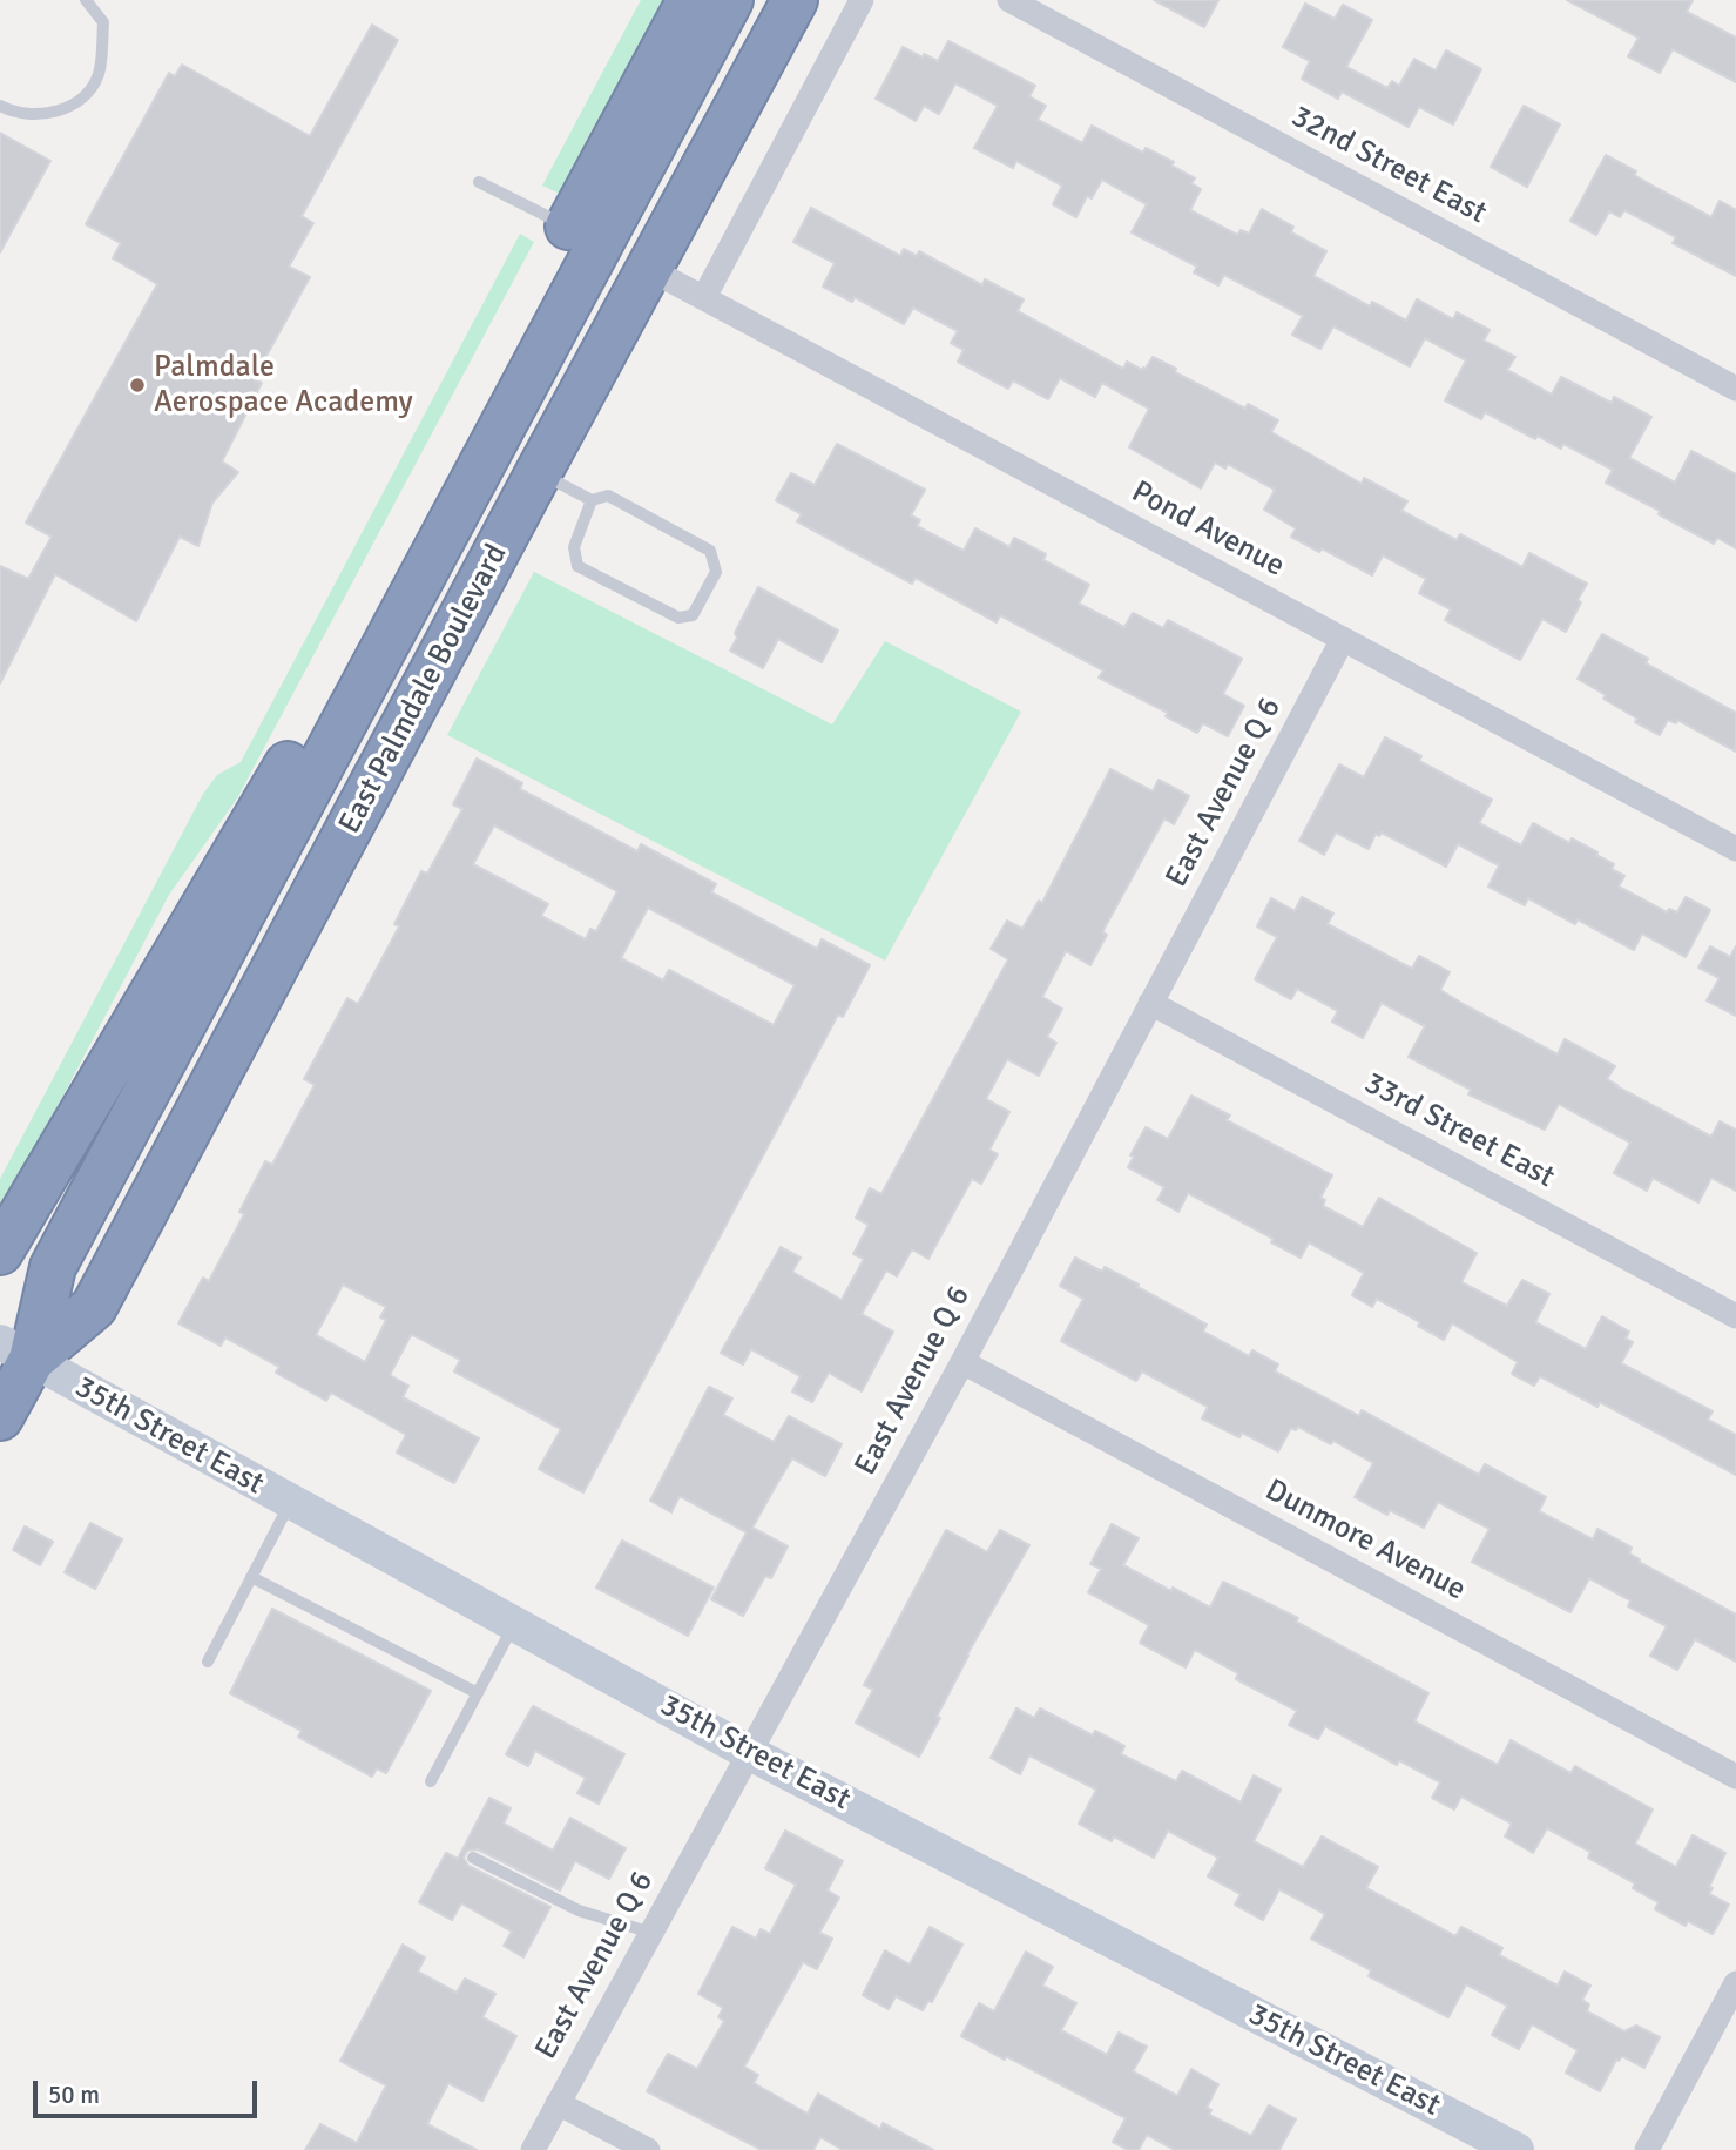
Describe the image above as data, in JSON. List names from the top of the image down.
{
  "streets": {
    "highway": ["East Palmdale Boulevard"],
    "street": [
      "32nd Street East",
      "Pond Avenue",
      "East Avenue Q 6",
      "33rd Street East",
      "35th Street East",
      "Dunmore Avenue"
    ]
  },
  "crossings": [
    ["Pond Avenue", "East Palmdale Boulevard"],
    ["Pond Avenue", "East Avenue Q 6"],
    ["East Palmdale Boulevard", "35th Street East"],
    ["East Avenue Q 6", "33rd Street East"],
    ["East Avenue Q 6", "35th Street East"],
    ["East Avenue Q 6", "Dunmore Avenue"]
  ],
  "places": ["Palmdale Aerospace Academy"],
  "scale_bar": "50 m"
}
